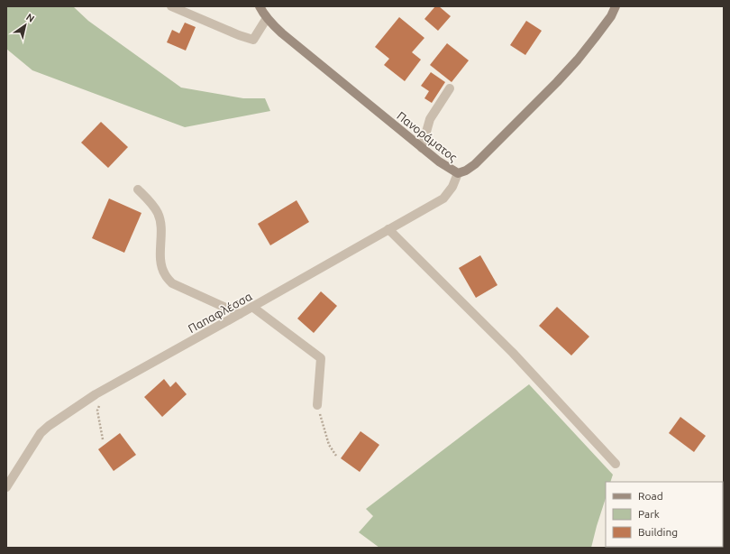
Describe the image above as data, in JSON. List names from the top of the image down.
{
  "streets": {
    "main road": ["Πανοράματος"],
    "street": ["Παπαφλέσσα"]
  },
  "crossings": [
    ["Πανοράματος", "Παπαφλέσσα"]
  ],
  "legend": ["Road", "Park", "Building"],
  "north": "top right"
}
